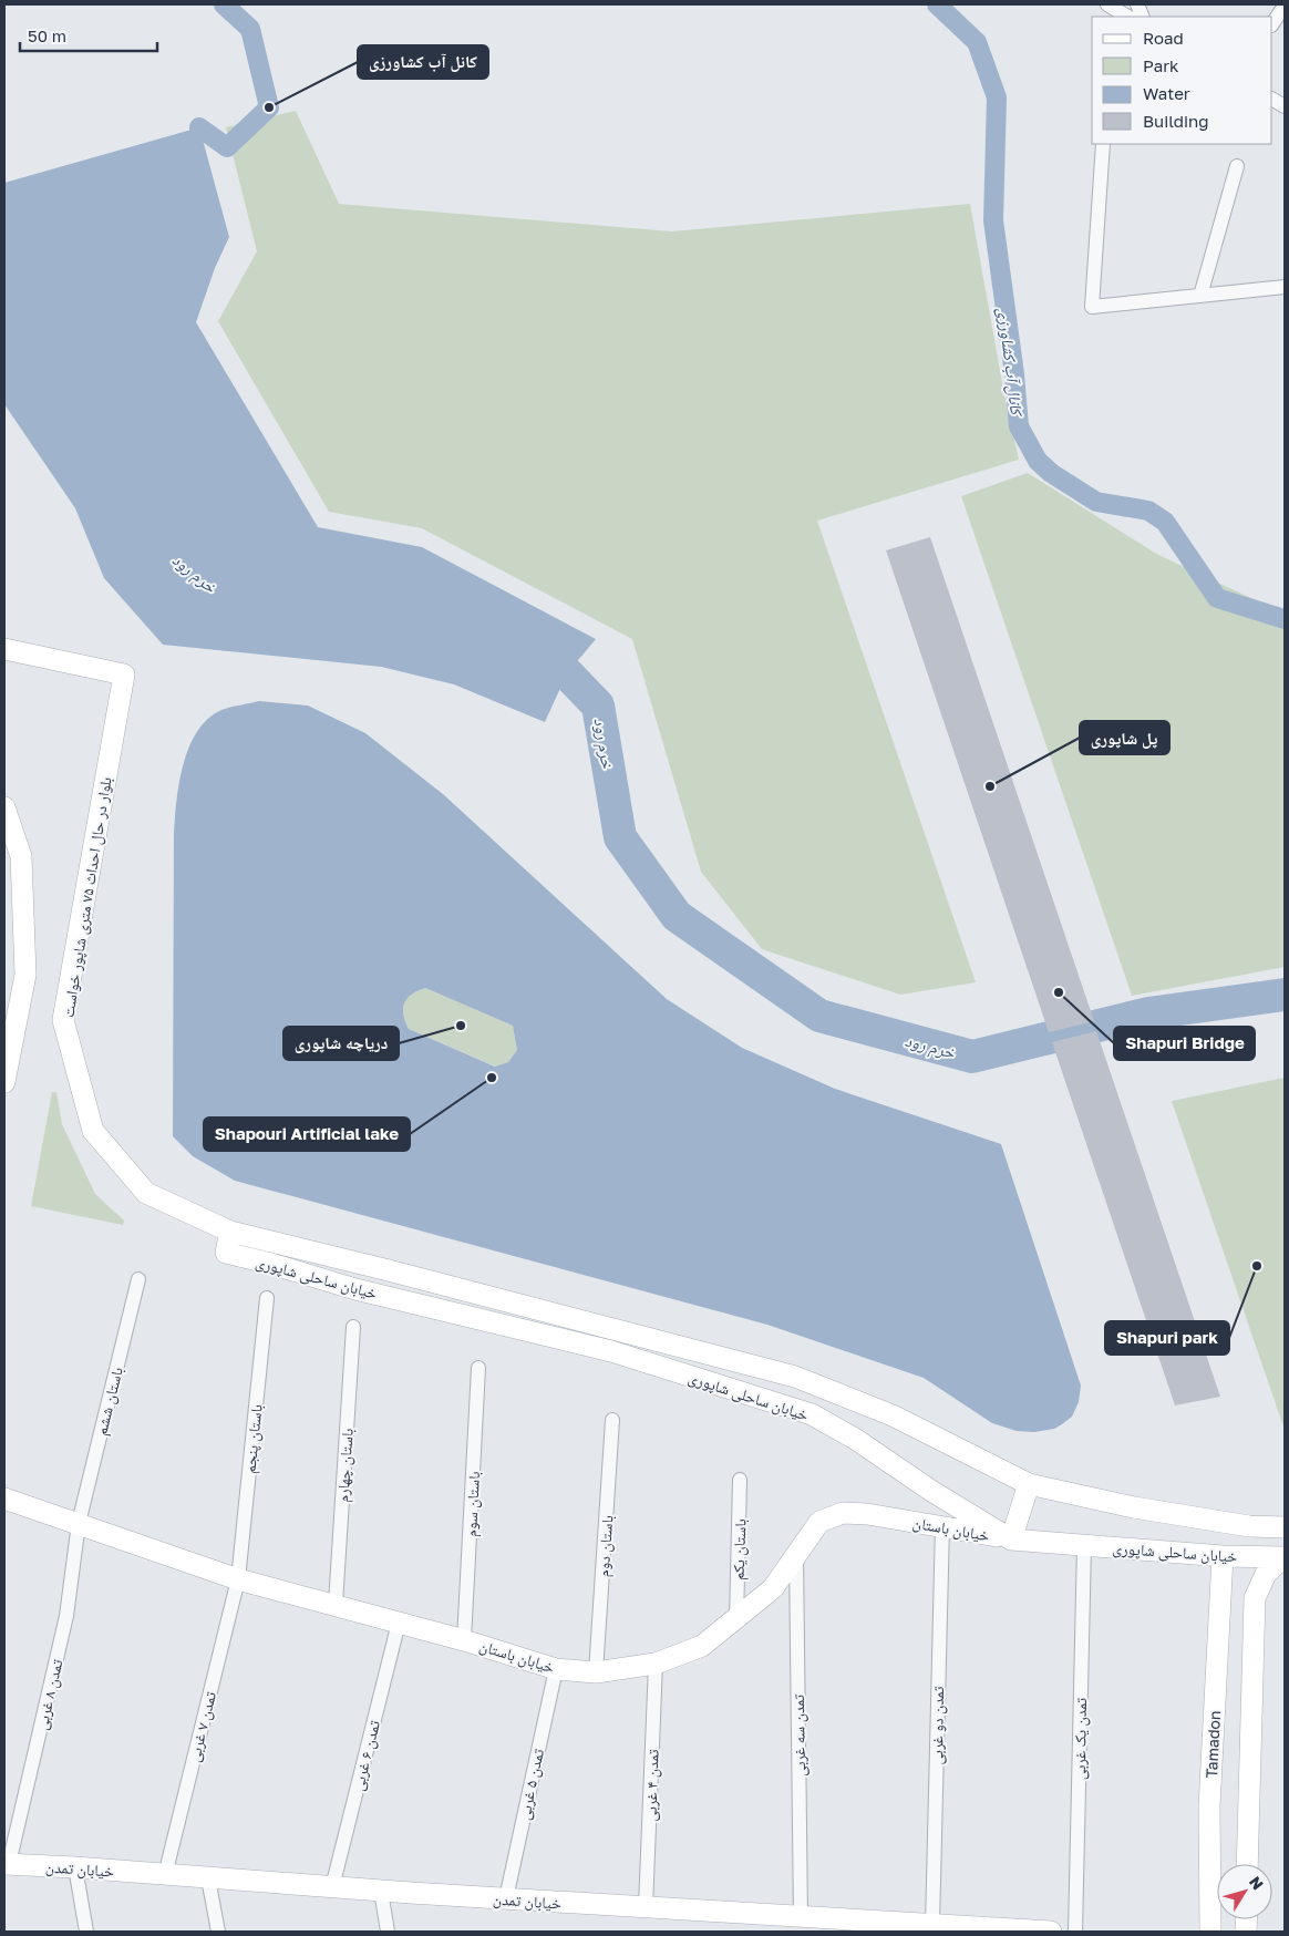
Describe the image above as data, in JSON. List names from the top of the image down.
{
  "streets": {
    "street": [
      "بلوار در حال احداث ۷۵ متری شاپور خواست",
      "خیابان ساحلی شاپوری",
      "باستان ششم",
      "باستان پنجم",
      "باستان چهارم",
      "باستان سوم",
      "خیابان باستان",
      "باستان دوم",
      "باستان یکم",
      "تمدن ۸ غربی",
      "تمدن دو غربی",
      "تمدن ۷ غربی",
      "تمدن سه غربی",
      "تمدن یک غربی",
      "Tamadon",
      "تمدن ۶ غربی",
      "تمدن ۵ غربی",
      "تمدن ۴ غربی",
      "خیابان تمدن"
    ]
  },
  "crossings": [
    ["بلوار در حال احداث ۷۵ متری شاپور خواست", "خیابان ساحلی شاپوری"],
    ["خیابان ساحلی شاپوری", "خیابان باستان"],
    ["خیابان ساحلی شاپوری", "تمدن یک غربی"],
    ["خیابان ساحلی شاپوری", "Tamadon"],
    ["باستان ششم", "خیابان باستان"],
    ["باستان ششم", "تمدن ۸ غربی"],
    ["باستان پنجم", "خیابان باستان"],
    ["باستان پنجم", "تمدن ۷ غربی"],
    ["باستان چهارم", "خیابان باستان"],
    ["باستان سوم", "خیابان باستان"],
    ["خیابان باستان", "باستان دوم"],
    ["خیابان باستان", "باستان یکم"],
    ["خیابان باستان", "تمدن ۸ غربی"],
    ["خیابان باستان", "تمدن دو غربی"],
    ["خیابان باستان", "تمدن ۷ غربی"],
    ["خیابان باستان", "تمدن سه غربی"],
    ["خیابان باستان", "تمدن ۶ غربی"],
    ["خیابان باستان", "تمدن ۵ غربی"],
    ["خیابان باستان", "تمدن ۴ غربی"],
    ["تمدن ۸ غربی", "خیابان تمدن"],
    ["تمدن دو غربی", "خیابان تمدن"],
    ["تمدن ۷ غربی", "خیابان تمدن"],
    ["تمدن سه غربی", "خیابان تمدن"],
    ["تمدن ۶ غربی", "خیابان تمدن"],
    ["تمدن ۵ غربی", "خیابان تمدن"],
    ["تمدن ۴ غربی", "خیابان تمدن"]
  ],
  "water": ["کانال آب کشاورزی", "خرم رود"],
  "places": [
    "کانل آب کشاورزی",
    "پل شاپوری",
    "Shapuri Bridge",
    "دریاچه شاپوری",
    "Shapouri Artificial lake",
    "Shapuri park"
  ],
  "legend": [
    "Road",
    "Park",
    "Water",
    "Building"
  ],
  "scale_bar": "50 m",
  "north": "top right"
}
